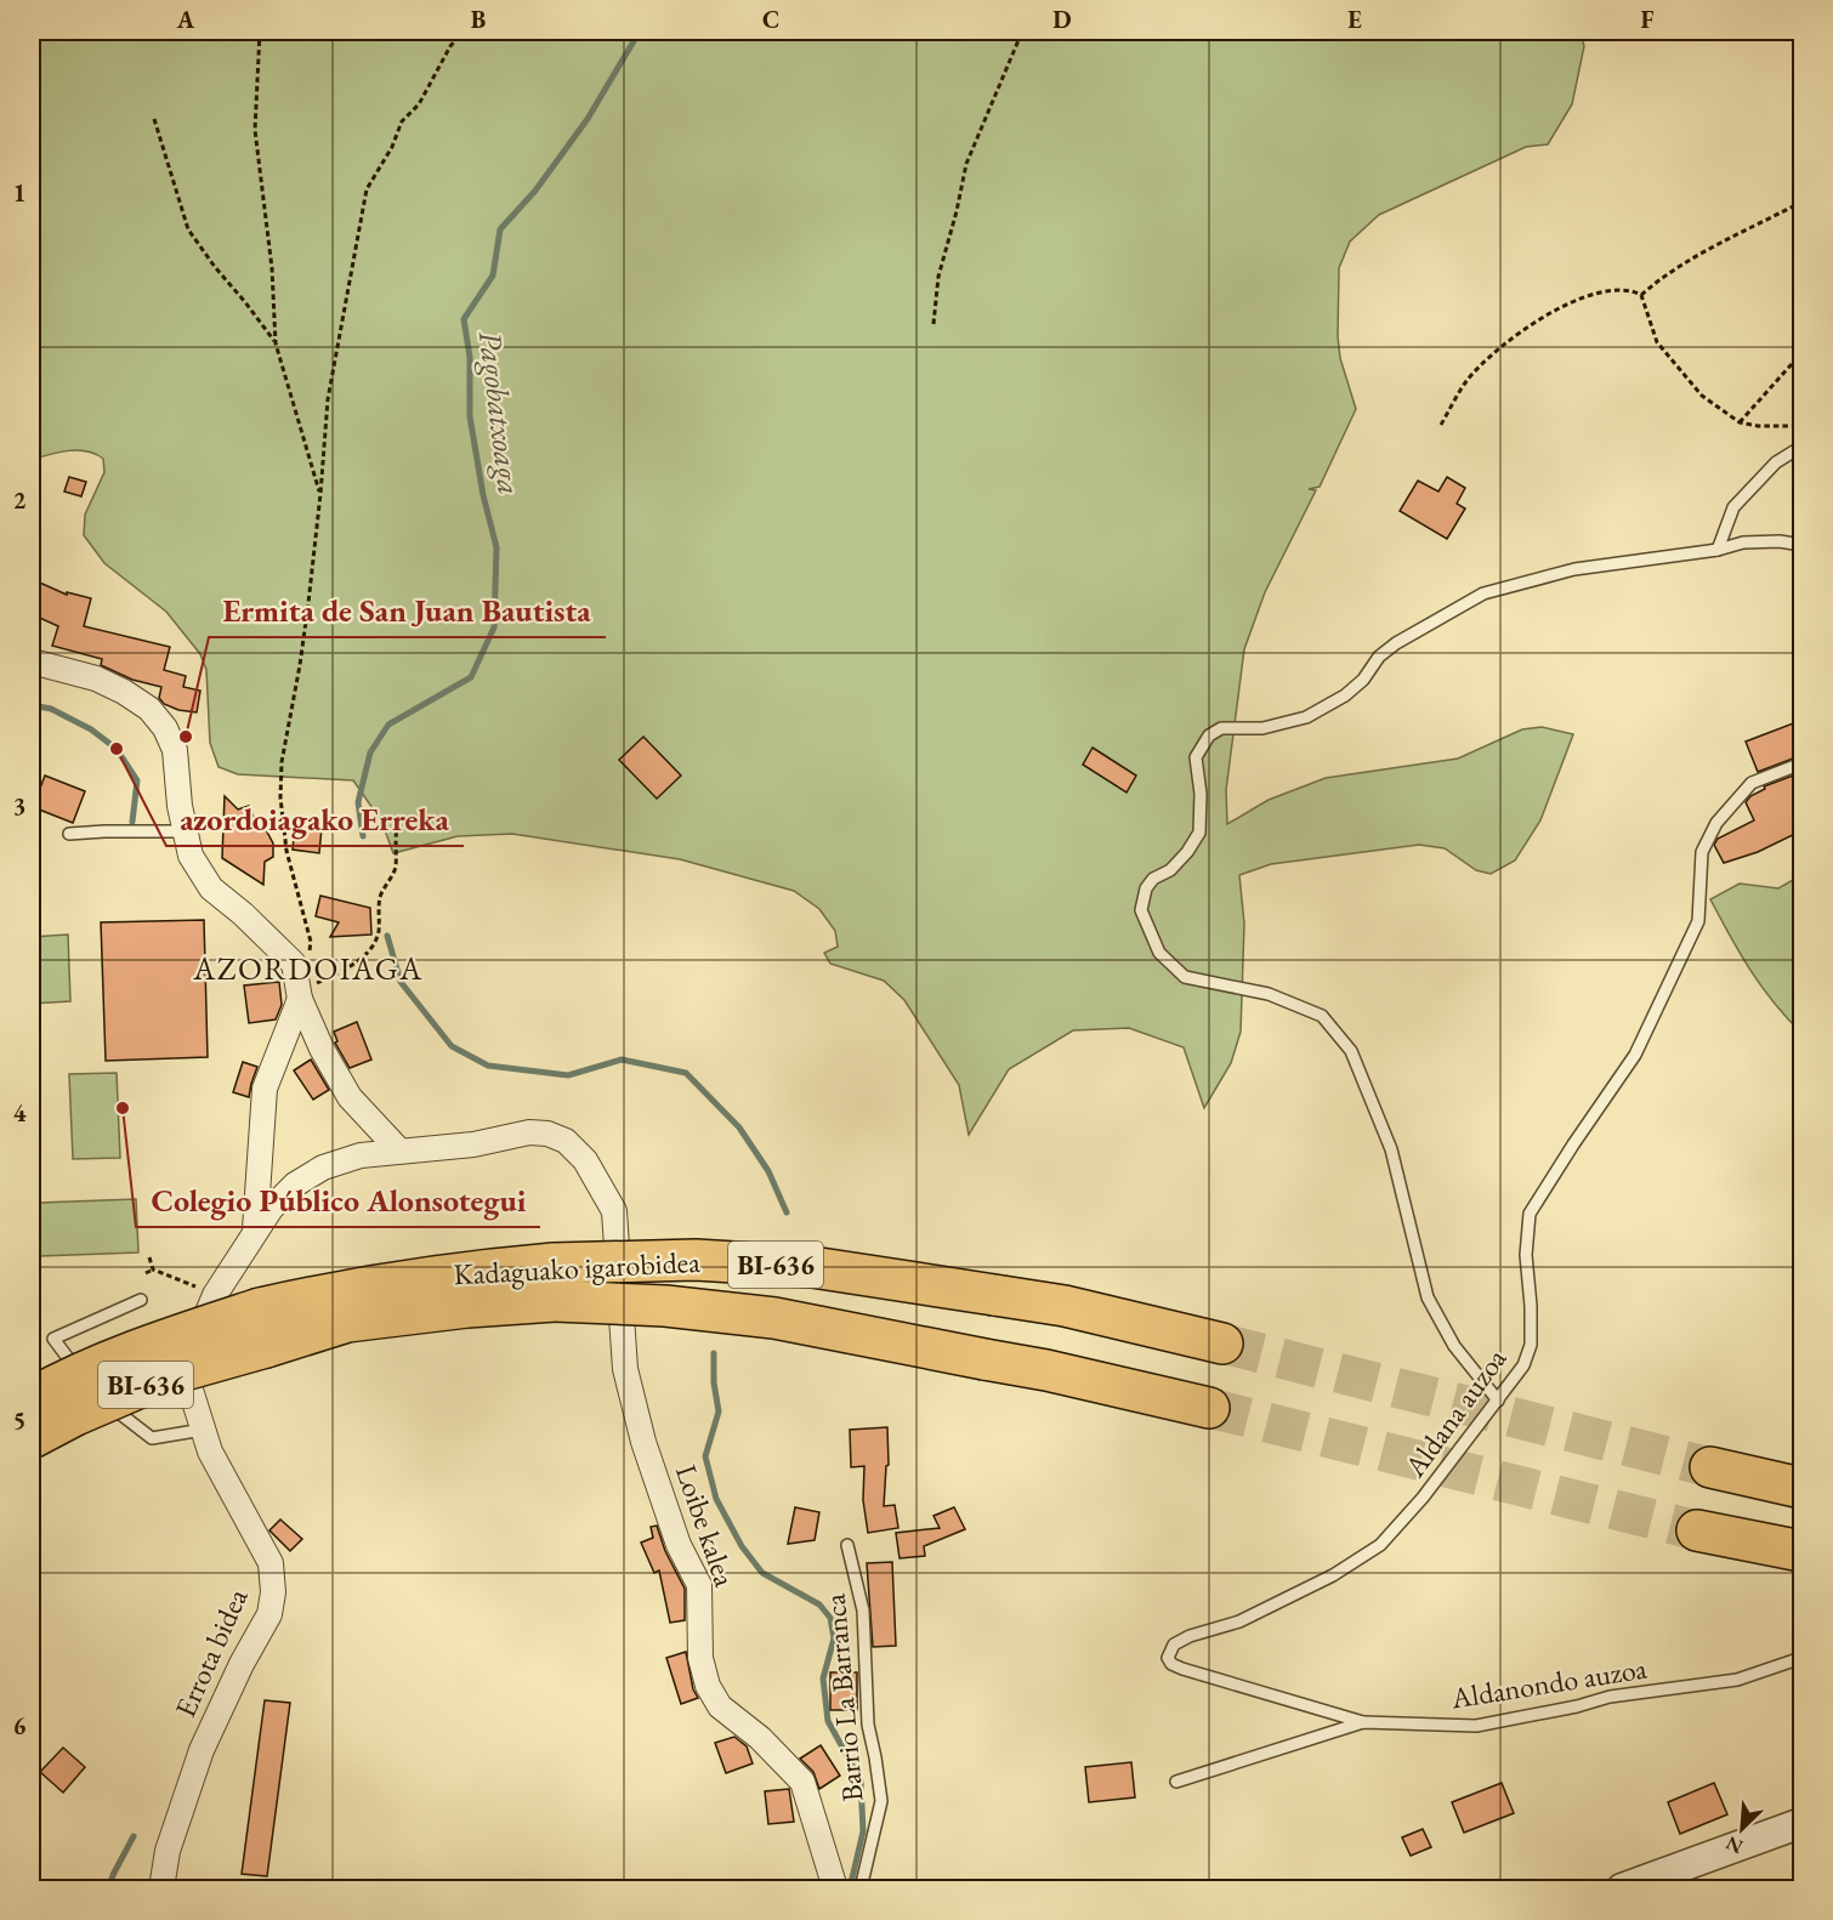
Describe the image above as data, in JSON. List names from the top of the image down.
{
  "streets": {
    "highway": ["BI-636", "Kadaguako igarobidea"],
    "street": ["Loibe kalea", "Errota bidea"],
    "lane": ["Aldana auzoa", "Aldanondo auzoa", "Barrio La Barranca"]
  },
  "crossings": [
    ["Aldana auzoa", "Aldanondo auzoa"],
    ["Loibe kalea", "Errota bidea"]
  ],
  "districts": ["AZORDOIAGA"],
  "water": ["Pagobatxoaga"],
  "places": ["Ermita de San Juan Bautista", "azordoiagako Erreka", "Colegio Público Alonsotegui"],
  "north": "bottom left",
  "grid": {
    "columns": [
      "A",
      "B",
      "C",
      "D",
      "E",
      "F"
    ],
    "rows": [
      "1",
      "2",
      "3",
      "4",
      "5",
      "6"
    ]
  }
}
